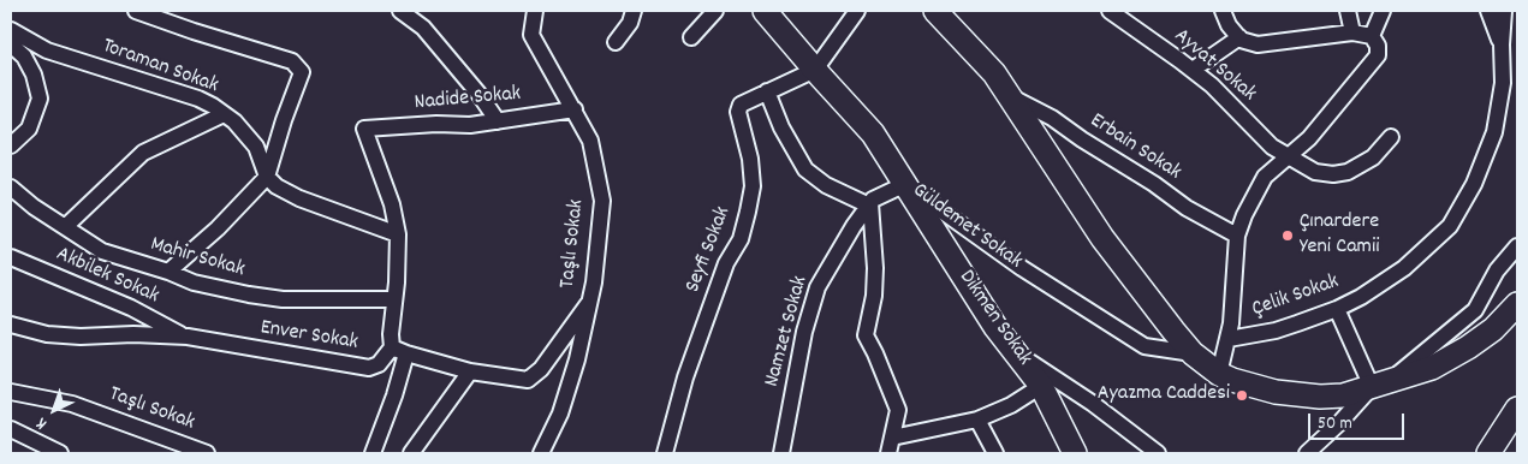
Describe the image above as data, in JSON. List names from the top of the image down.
{
  "streets": {
    "street": [
      "Ayvat Sokak",
      "Toraman Sokak",
      "Nadide Sokak",
      "Erbain Sokak",
      "Güldemet Sokak",
      "Taşlı Sokak",
      "Seyfi Sokak",
      "Mahir Sokak",
      "Akbilek Sokak",
      "Çelik Sokak",
      "Dikmen Sokak",
      "Namzet Sokak",
      "Enver Sokak"
    ]
  },
  "crossings": [
    ["Nadide Sokak", "Taşlı Sokak"],
    ["Güldemet Sokak", "Seyfi Sokak"],
    ["Güldemet Sokak", "Dikmen Sokak"],
    ["Güldemet Sokak", "Namzet Sokak"],
    ["Akbilek Sokak", "Enver Sokak"],
    ["Dikmen Sokak", "Namzet Sokak"]
  ],
  "places": ["Çınardere Yeni Camii", "Ayazma Caddesi"],
  "scale_bar": "50 m",
  "north": "bottom left"
}
